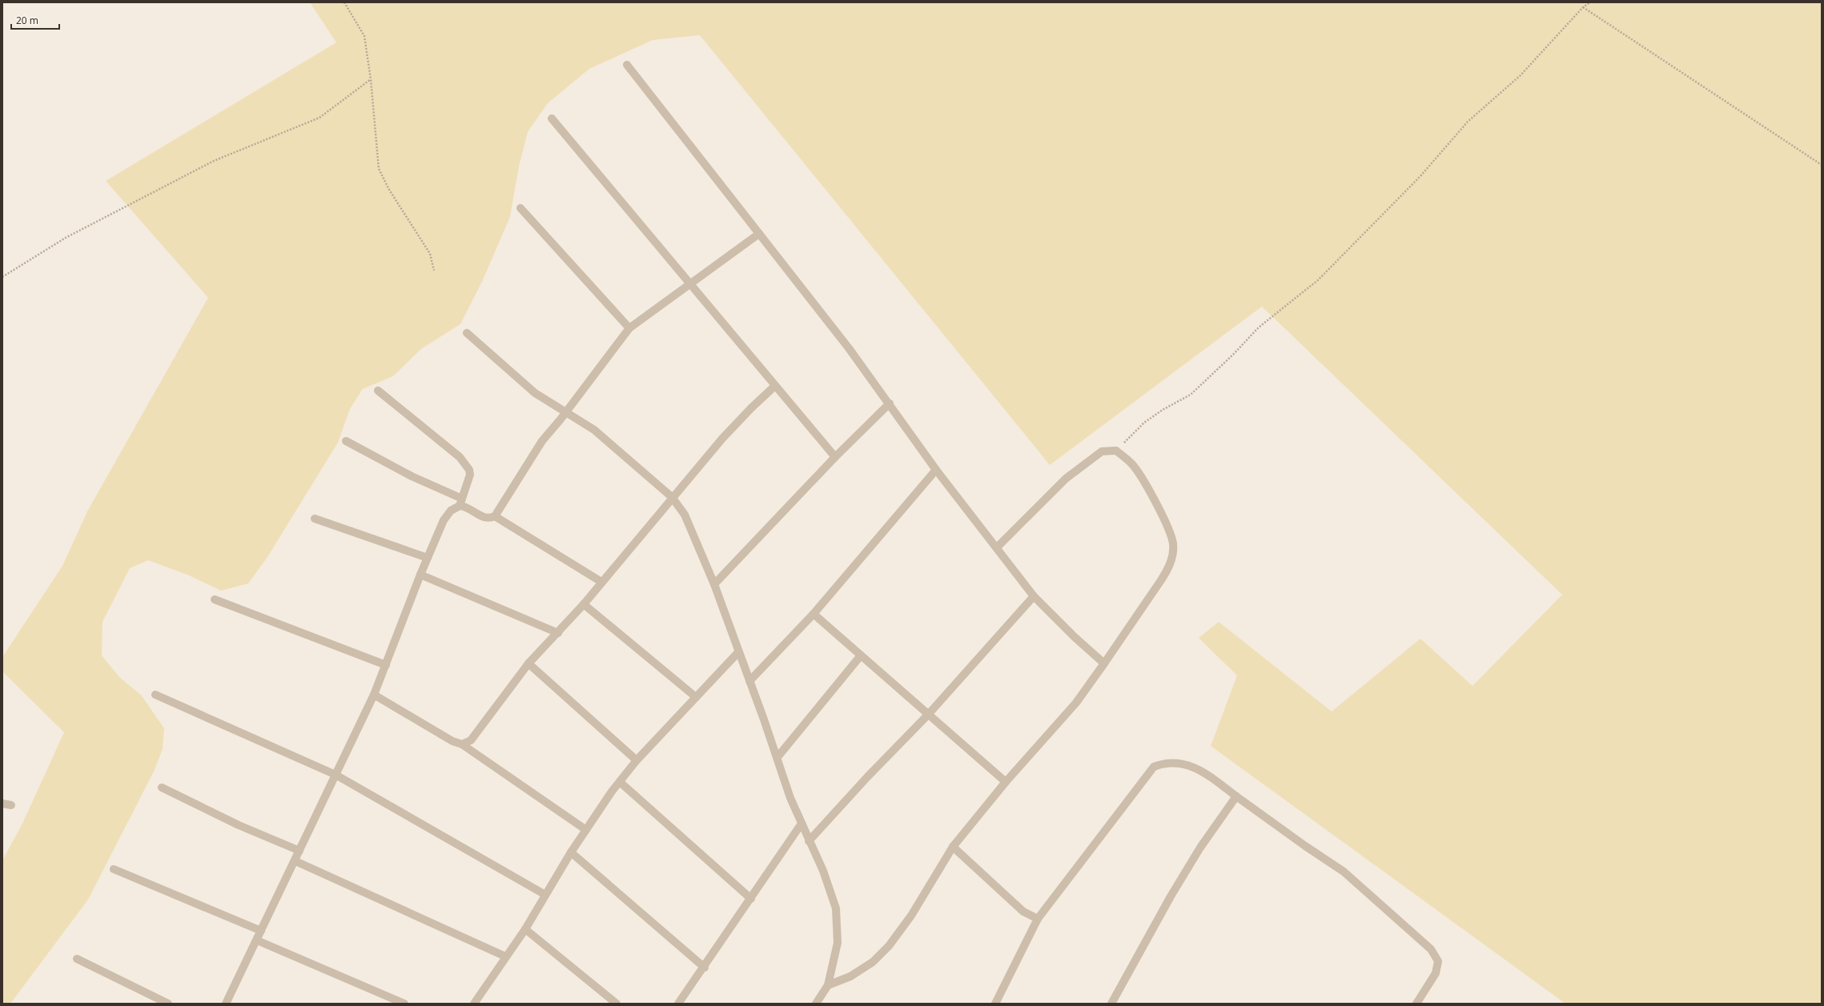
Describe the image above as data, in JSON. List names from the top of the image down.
{
  "scale_bar": "20 m"
}
